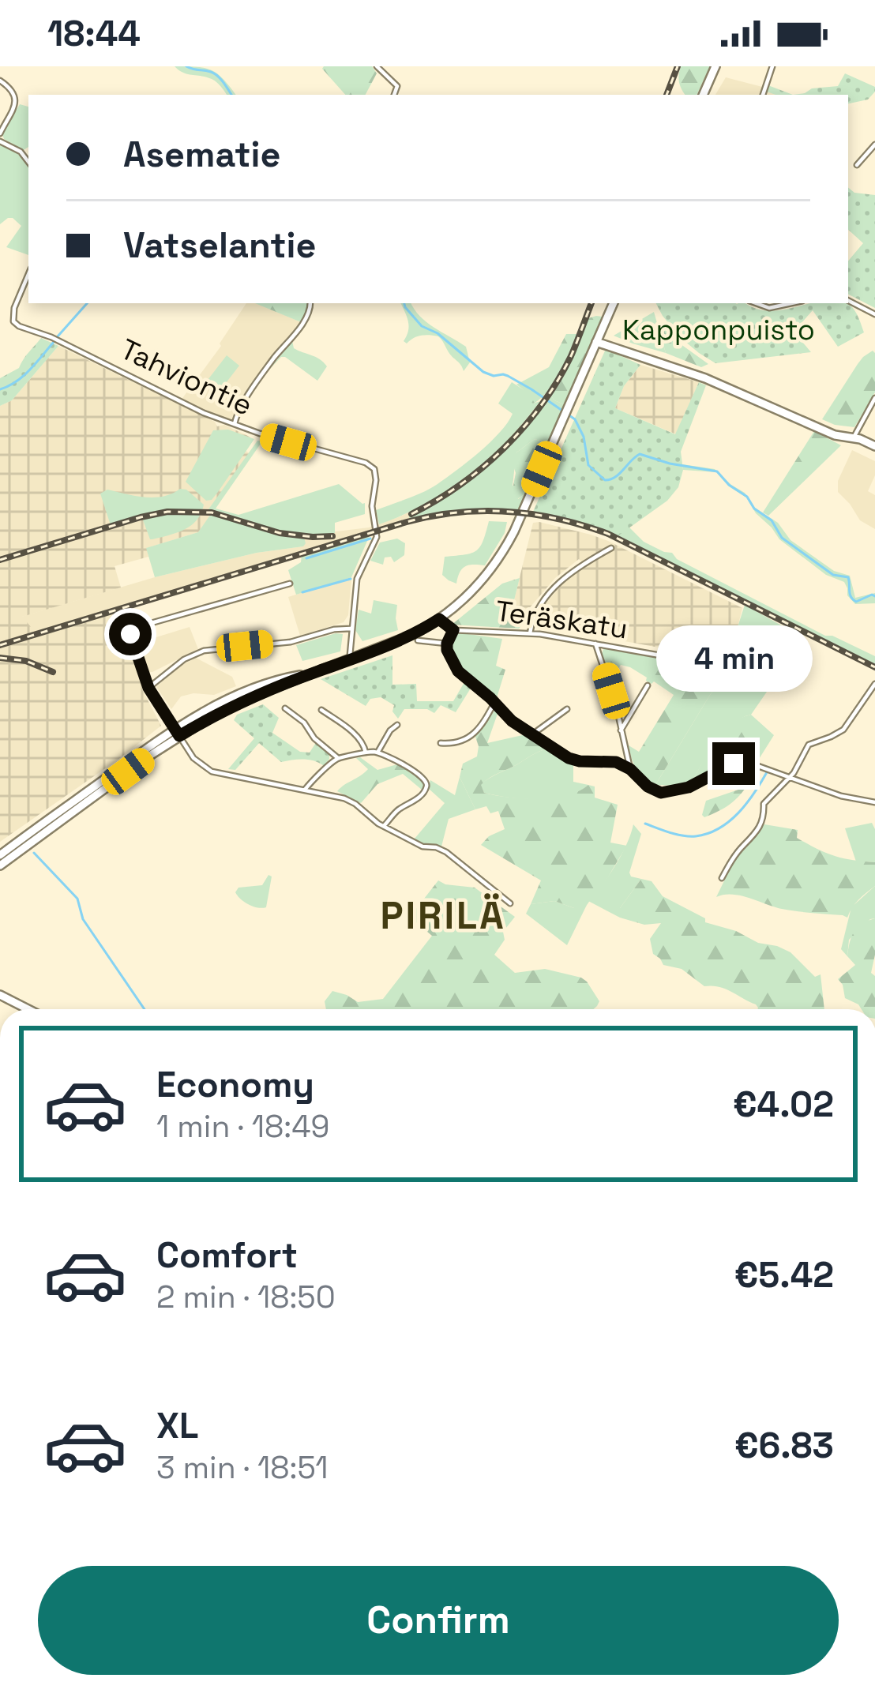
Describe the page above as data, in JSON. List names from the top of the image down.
{
  "streets": {
    "street": ["Tahviontie", "Teräskatu"]
  },
  "districts": ["PIRILÄ"],
  "parks": ["Kapponpuisto"],
  "page": {
    "status": "18:44",
    "banner": ["Asematie", "Vatselantie"],
    "bubble": "4 min",
    "list": [
      {
        "name": "Economy",
        "note": "1 min · 18:49",
        "value": "€4.02"
      },
      {
        "name": "Comfort",
        "note": "2 min · 18:50",
        "value": "€5.42"
      },
      {
        "name": "XL",
        "note": "3 min · 18:51",
        "value": "€6.83"
      }
    ],
    "buttons": "Confirm"
  }
}
